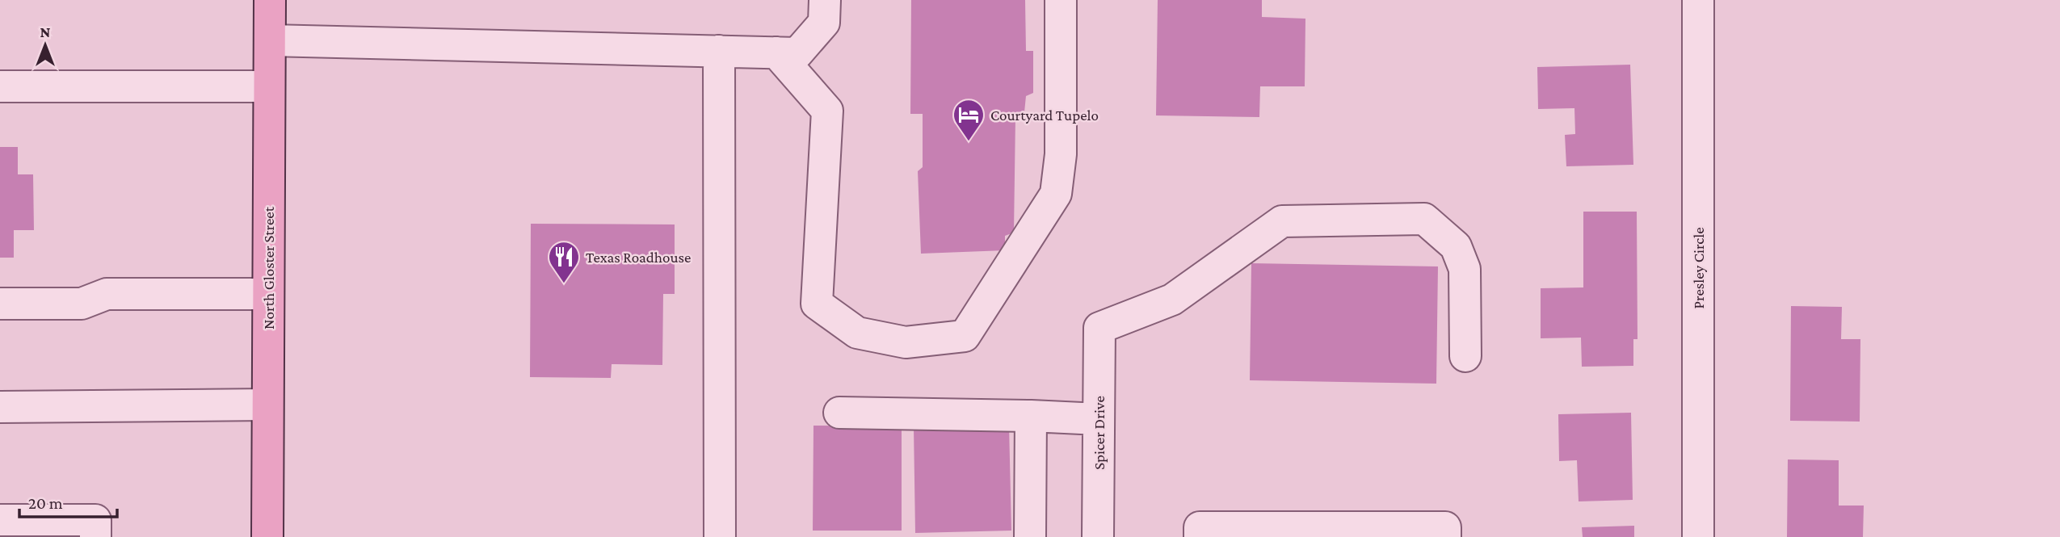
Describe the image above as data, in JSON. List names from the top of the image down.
{
  "streets": {
    "main road": ["North Gloster Street"],
    "street": ["Presley Circle", "Spicer Drive"]
  },
  "places": {
    "hotel": ["Courtyard Tupelo"],
    "restaurant": ["Texas Roadhouse"]
  },
  "scale_bar": "20 m",
  "north": "top"
}
